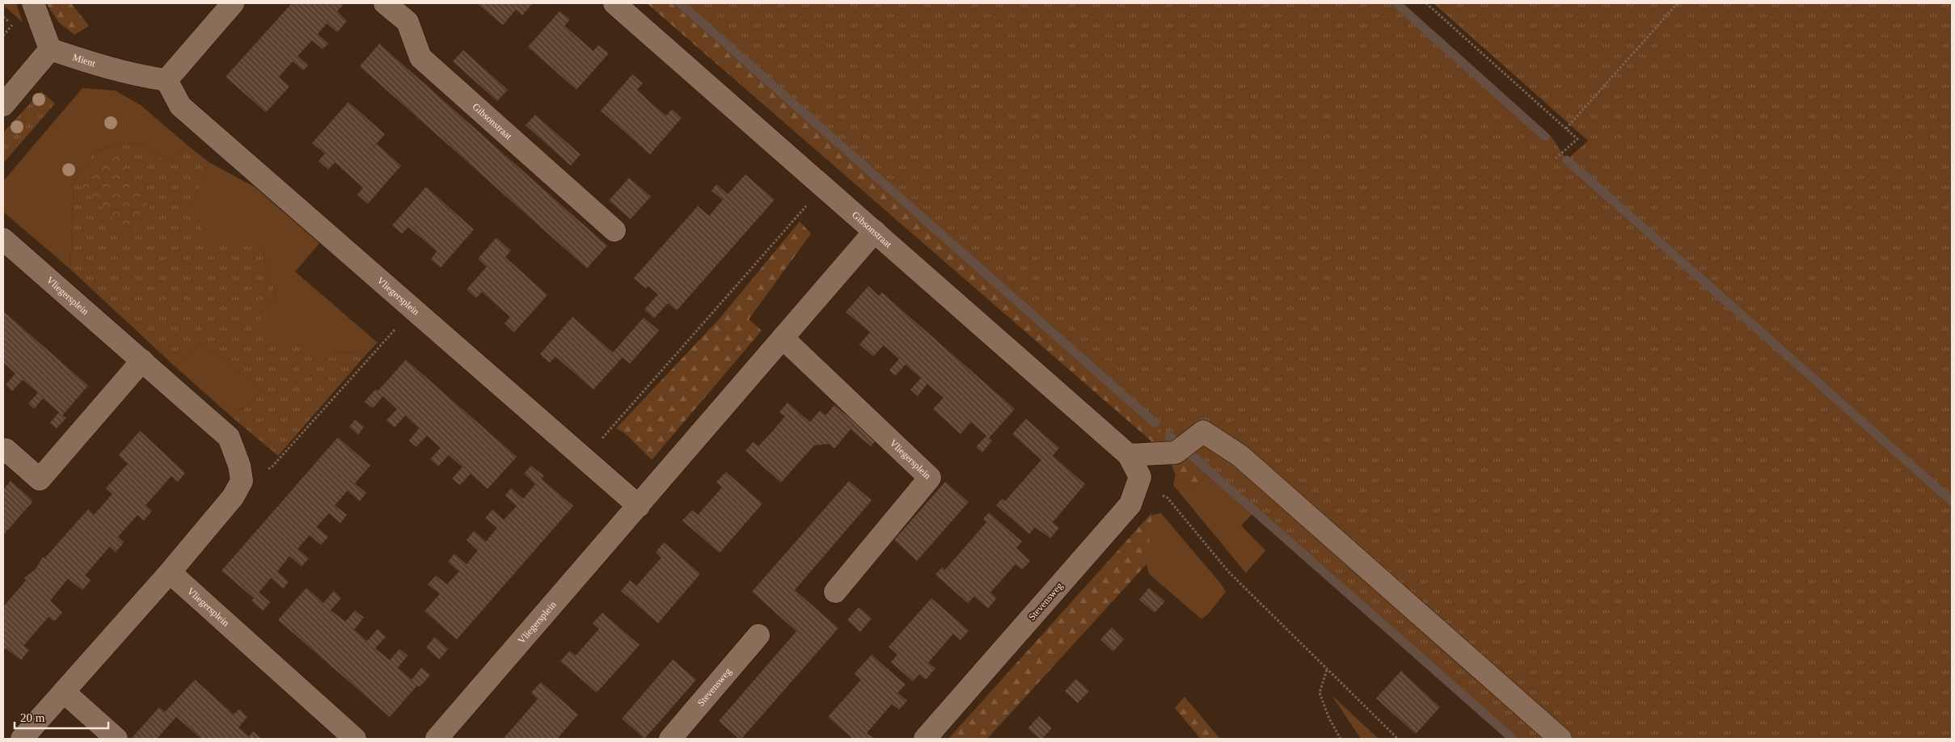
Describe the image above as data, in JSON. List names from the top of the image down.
{
  "streets": {
    "street": [
      "Mient",
      "Gibsonstraat",
      "Vliegersplein",
      "Stevensweg"
    ]
  },
  "crossings": [
    ["Mient", "Vliegersplein"],
    ["Gibsonstraat", "Vliegersplein"],
    ["Gibsonstraat", "Stevensweg"]
  ],
  "scale_bar": "20 m"
}
